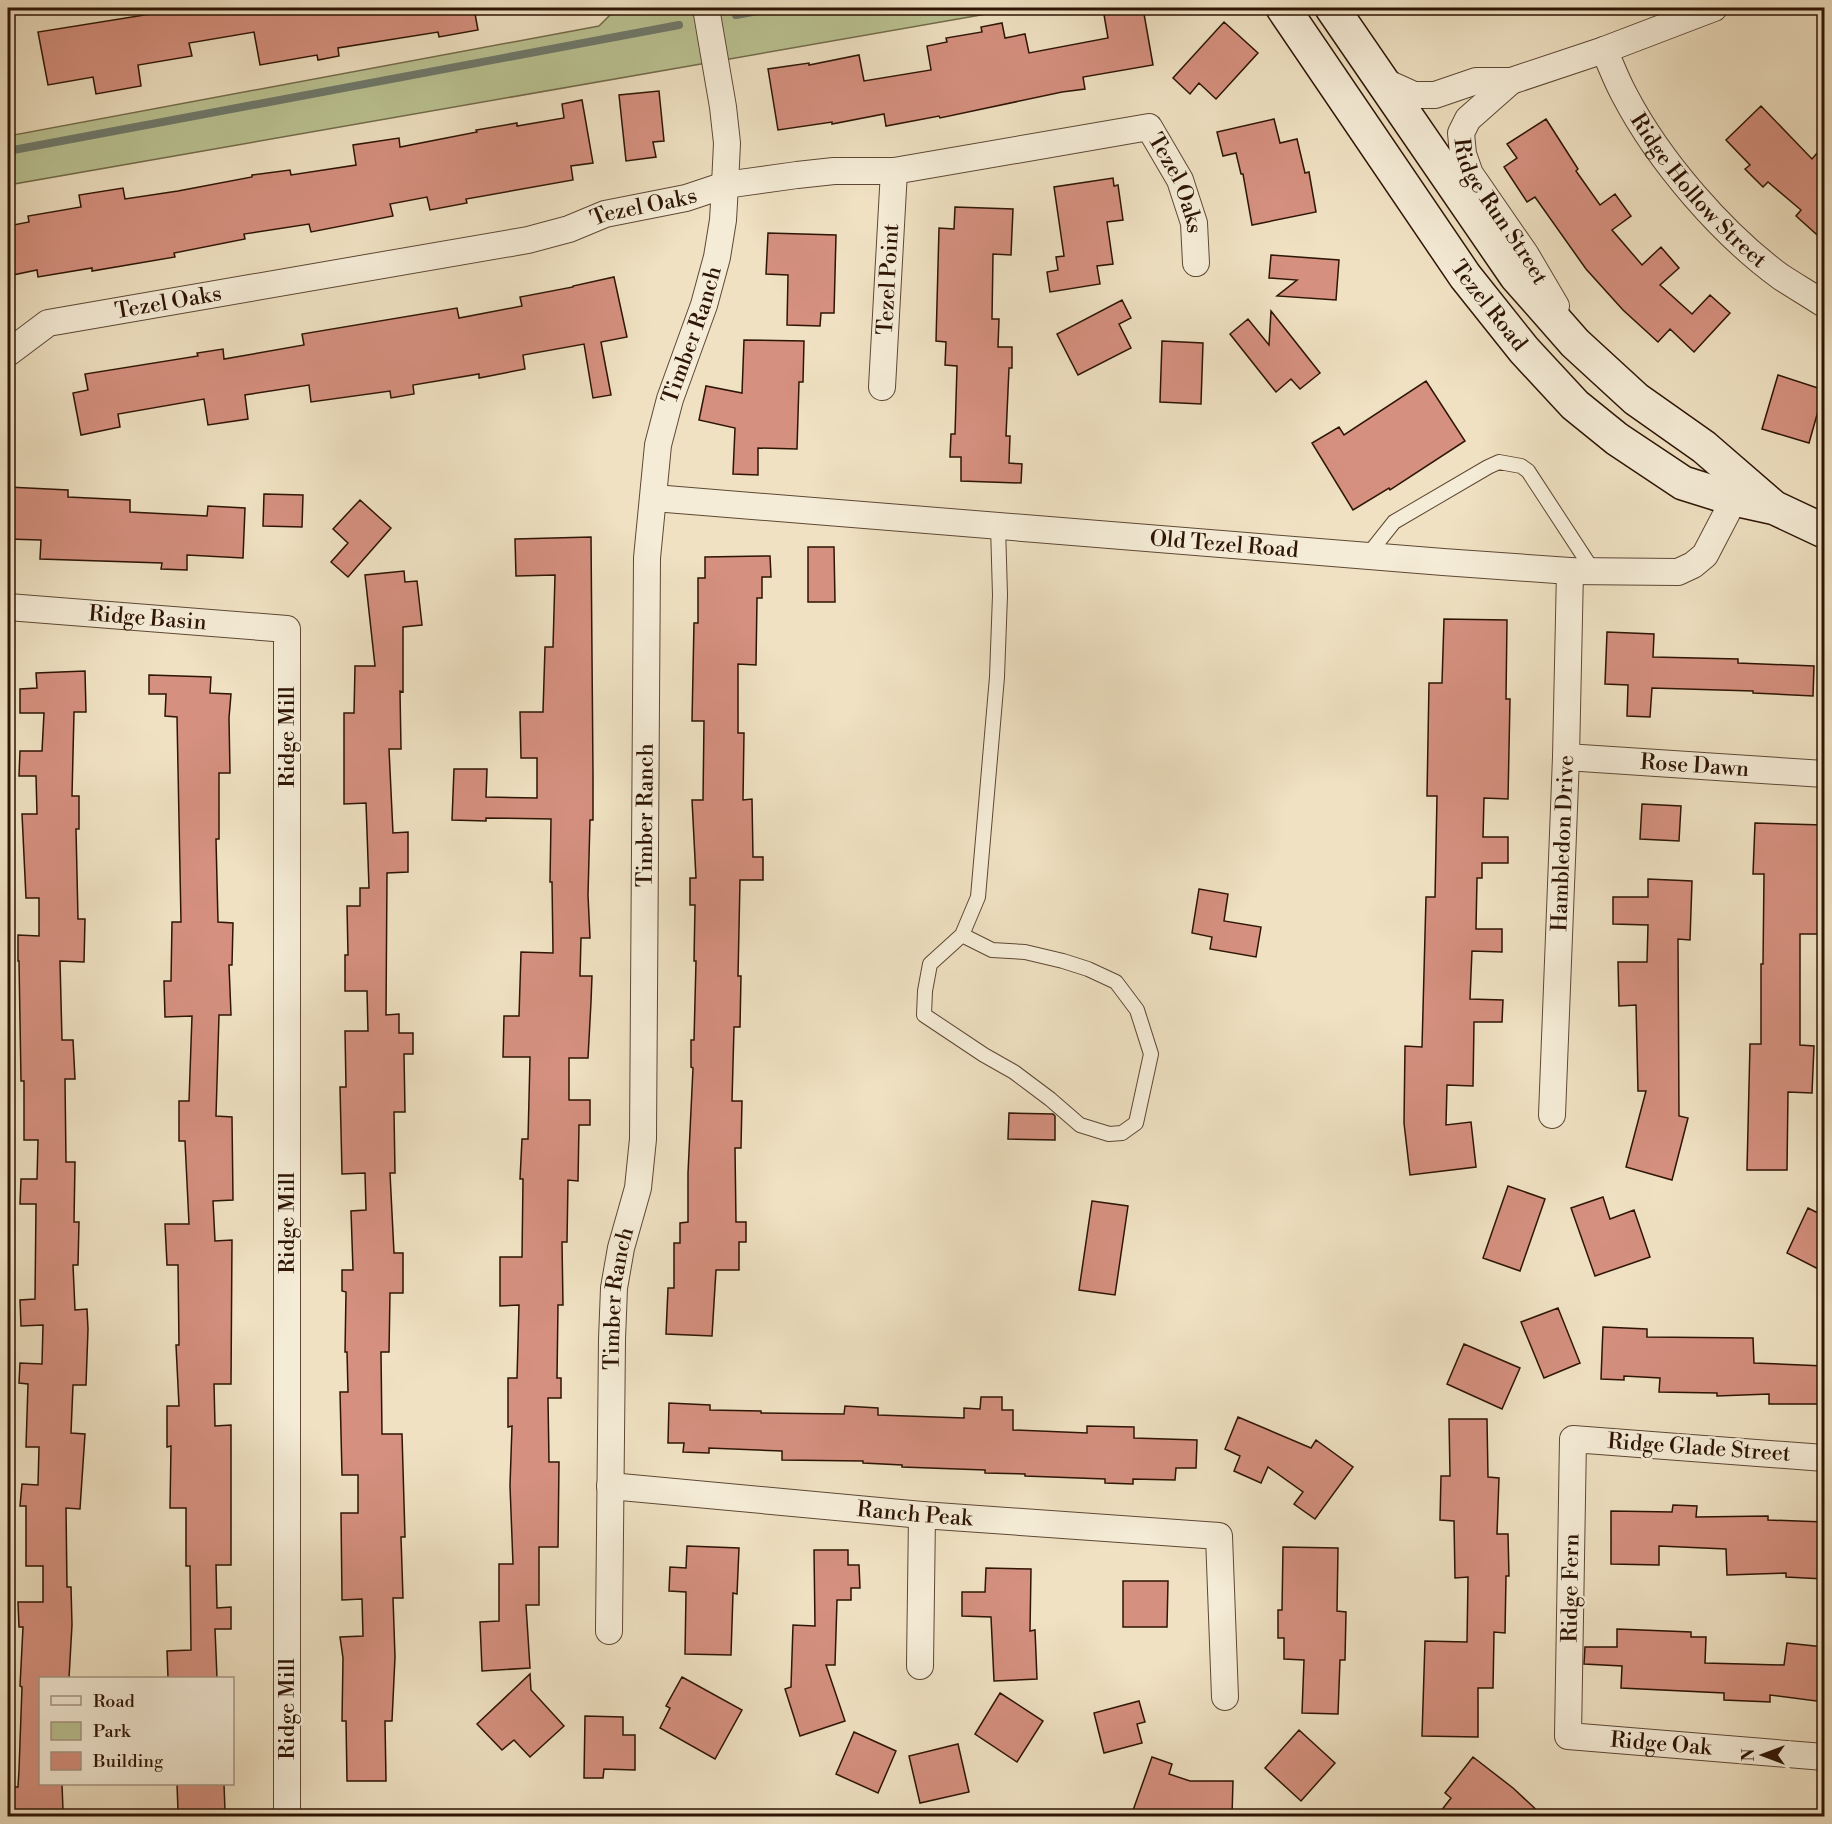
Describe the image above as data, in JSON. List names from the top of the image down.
{
  "streets": {
    "main road": ["Tezel Road"],
    "street": [
      "Tezel Oaks",
      "Ridge Hollow Street",
      "Ridge Run Street",
      "Tezel Point",
      "Timber Ranch",
      "Old Tezel Road",
      "Ridge Basin",
      "Ridge Mill",
      "Rose Dawn",
      "Hambledon Drive",
      "Ridge Glade Street",
      "Ranch Peak",
      "Ridge Fern",
      "Ridge Oak"
    ]
  },
  "crossings": [
    ["Tezel Oaks", "Tezel Point"],
    ["Tezel Oaks", "Timber Ranch"],
    ["Ridge Hollow Street", "Ridge Run Street"],
    ["Ridge Run Street", "Tezel Road"],
    ["Tezel Road", "Old Tezel Road"],
    ["Timber Ranch", "Old Tezel Road"],
    ["Timber Ranch", "Ranch Peak"],
    ["Old Tezel Road", "Hambledon Drive"],
    ["Ridge Basin", "Ridge Mill"],
    ["Rose Dawn", "Hambledon Drive"],
    ["Ridge Glade Street", "Ridge Fern"],
    ["Ridge Fern", "Ridge Oak"]
  ],
  "legend": ["Road", "Park", "Building"],
  "north": "left"
}
